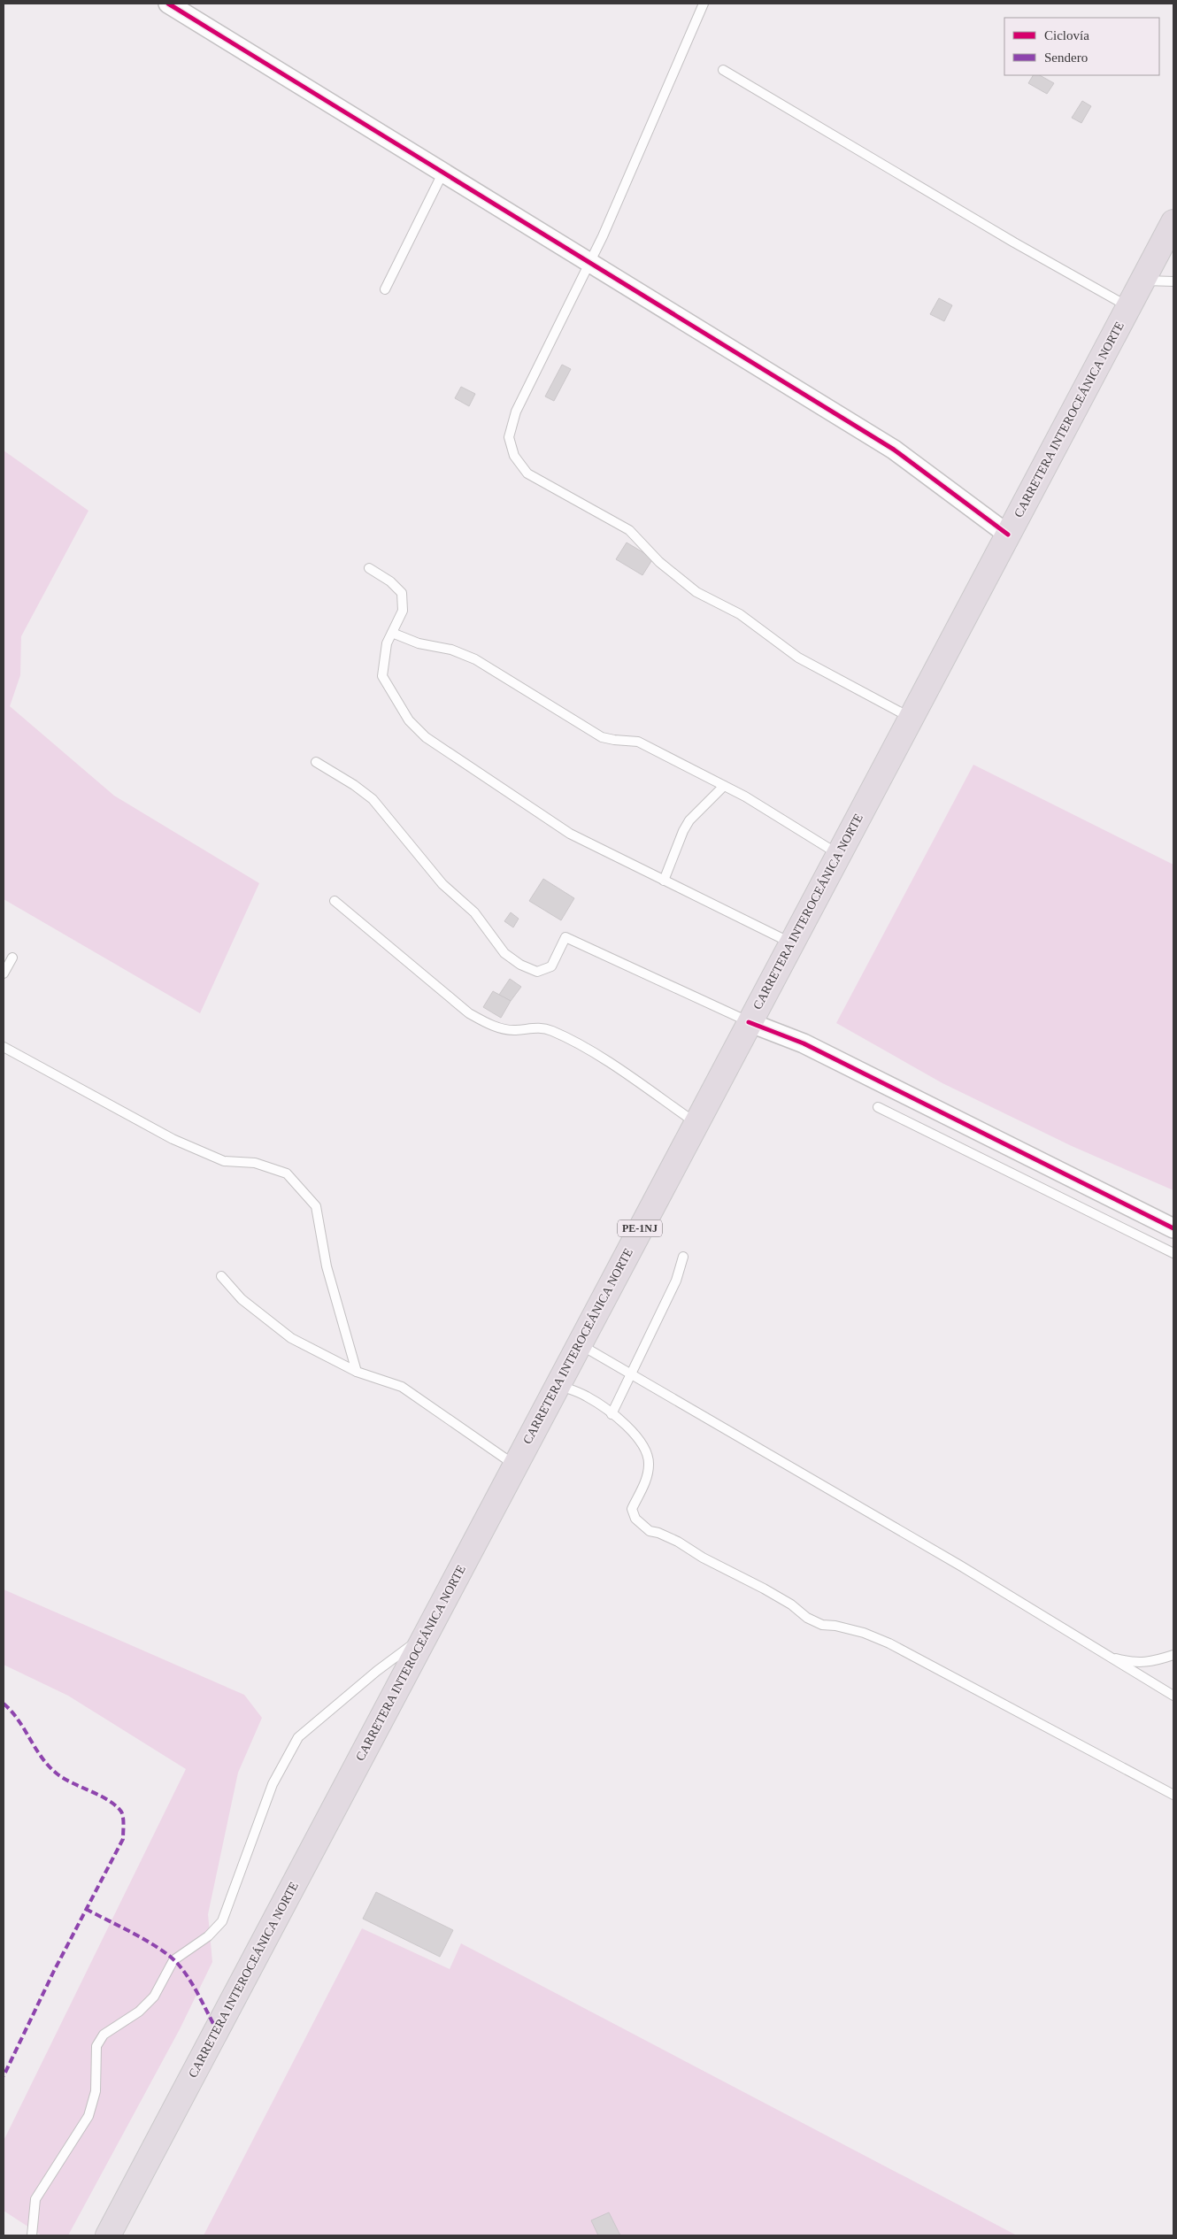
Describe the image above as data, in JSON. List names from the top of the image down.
{
  "streets": {
    "highway": ["CARRETERA INTEROCEÁNICA NORTE", "PE-1NJ"]
  },
  "legend": ["Ciclovía", "Sendero"]
}
